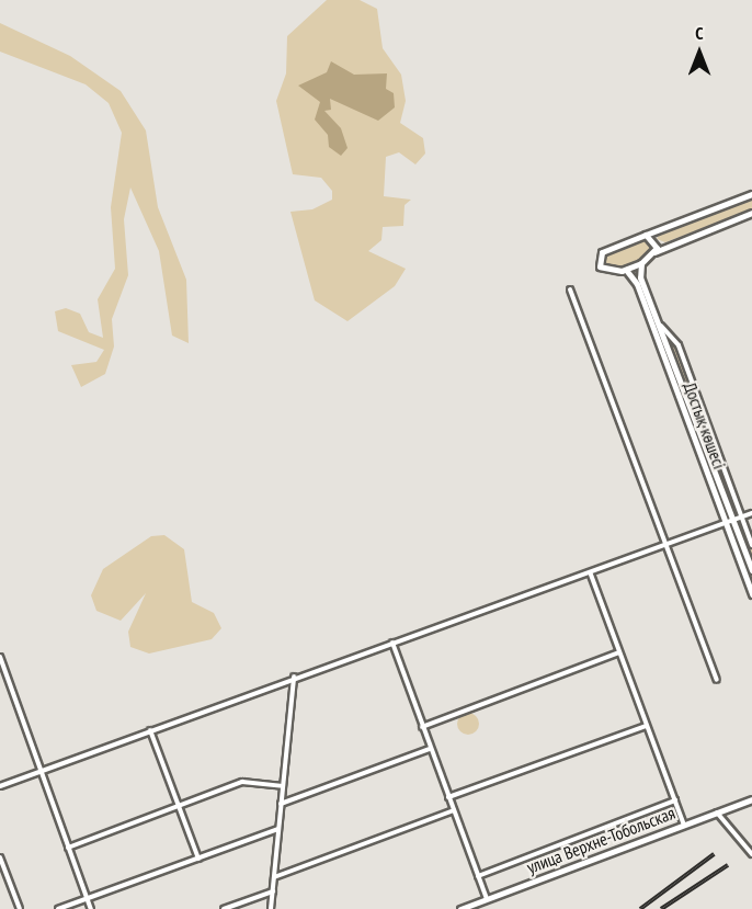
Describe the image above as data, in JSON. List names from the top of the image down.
{
  "streets": {
    "street": ["Достық көшесі", "улица Верхне-Тобольская"]
  },
  "north": "top"
}
